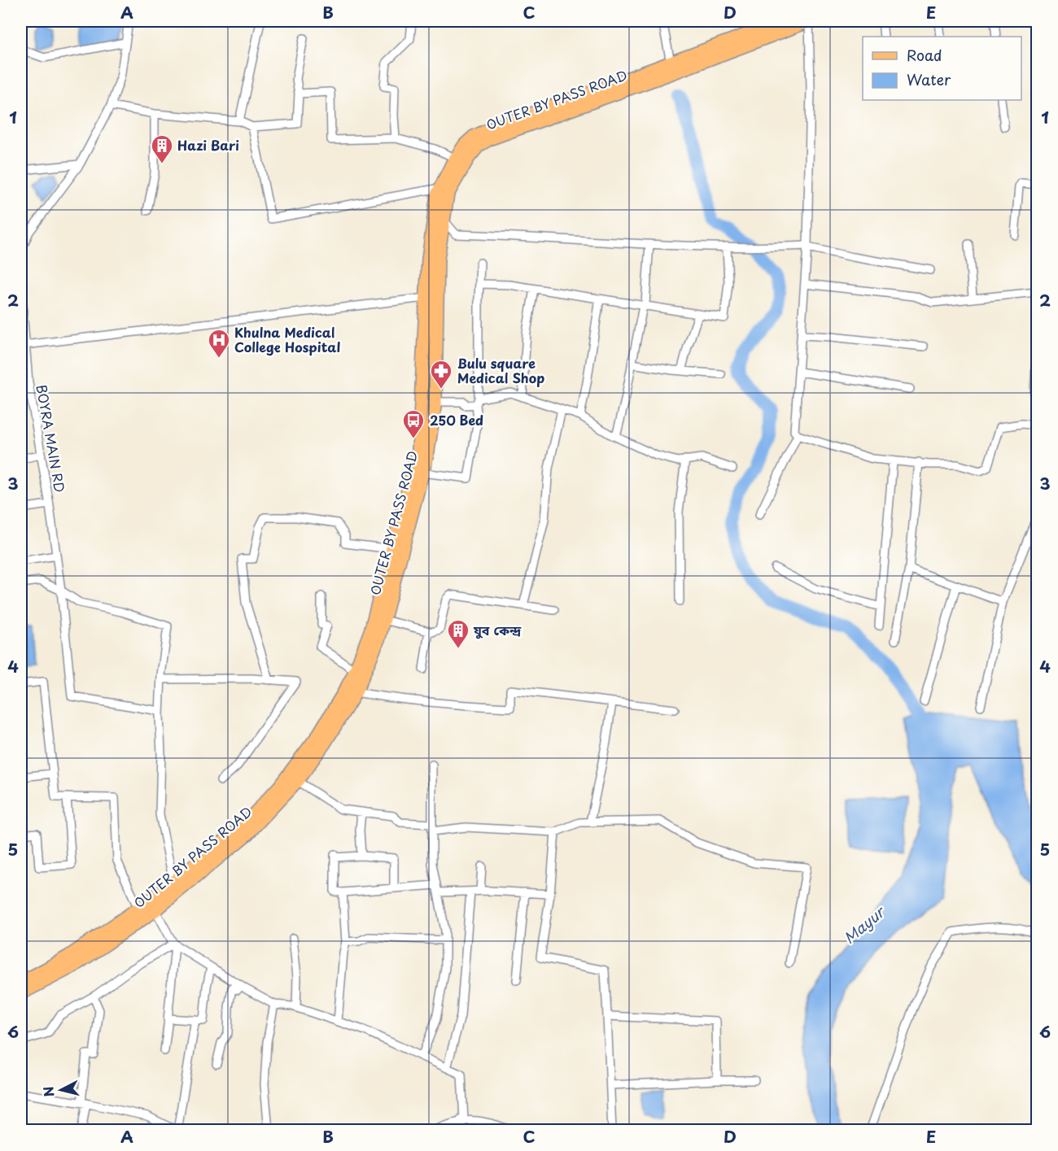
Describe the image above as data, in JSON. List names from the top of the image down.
{
  "streets": {
    "main road": ["OUTER BY PASS ROAD"],
    "street": ["BOYRA MAIN RD"]
  },
  "water": ["Mayur"],
  "places": {
    "building": ["Hazi Bari", "যুব কেন্দ্র"],
    "hospital": ["Khulna Medical College Hospital"],
    "pharmacy": ["Bulu square Medical Shop"],
    "bus stop": ["250 Bed"]
  },
  "legend": ["Road", "Water"],
  "north": "left",
  "grid": {
    "columns": [
      "A",
      "B",
      "C",
      "D",
      "E"
    ],
    "rows": [
      "1",
      "2",
      "3",
      "4",
      "5",
      "6"
    ]
  }
}
